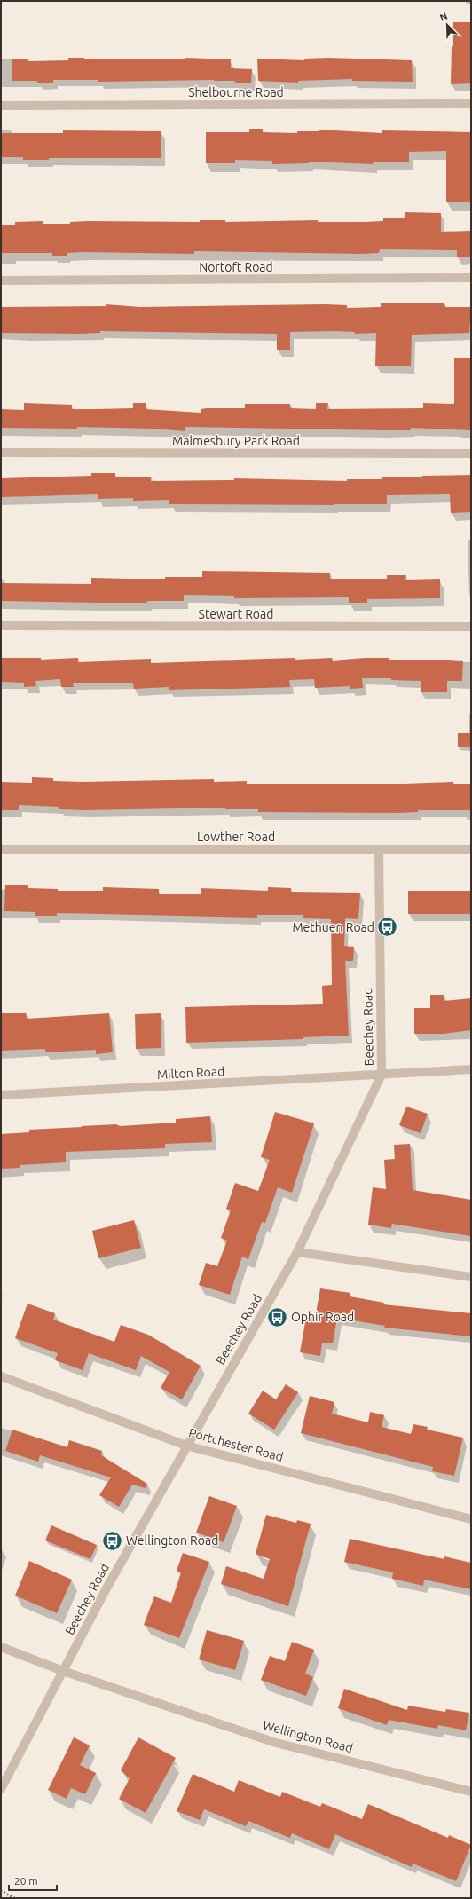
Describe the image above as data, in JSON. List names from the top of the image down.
{
  "streets": {
    "street": [
      "Shelbourne Road",
      "Nortoft Road",
      "Malmesbury Park Road",
      "Stewart Road",
      "Lowther Road",
      "Beechey Road",
      "Milton Road",
      "Portchester Road",
      "Wellington Road"
    ]
  },
  "crossings": [
    ["Lowther Road", "Beechey Road"],
    ["Beechey Road", "Milton Road"],
    ["Beechey Road", "Portchester Road"],
    ["Beechey Road", "Wellington Road"]
  ],
  "places": {
    "bus stop": ["Methuen Road", "Ophir Road", "Wellington Road"]
  },
  "scale_bar": "20 m",
  "north": "top left"
}
